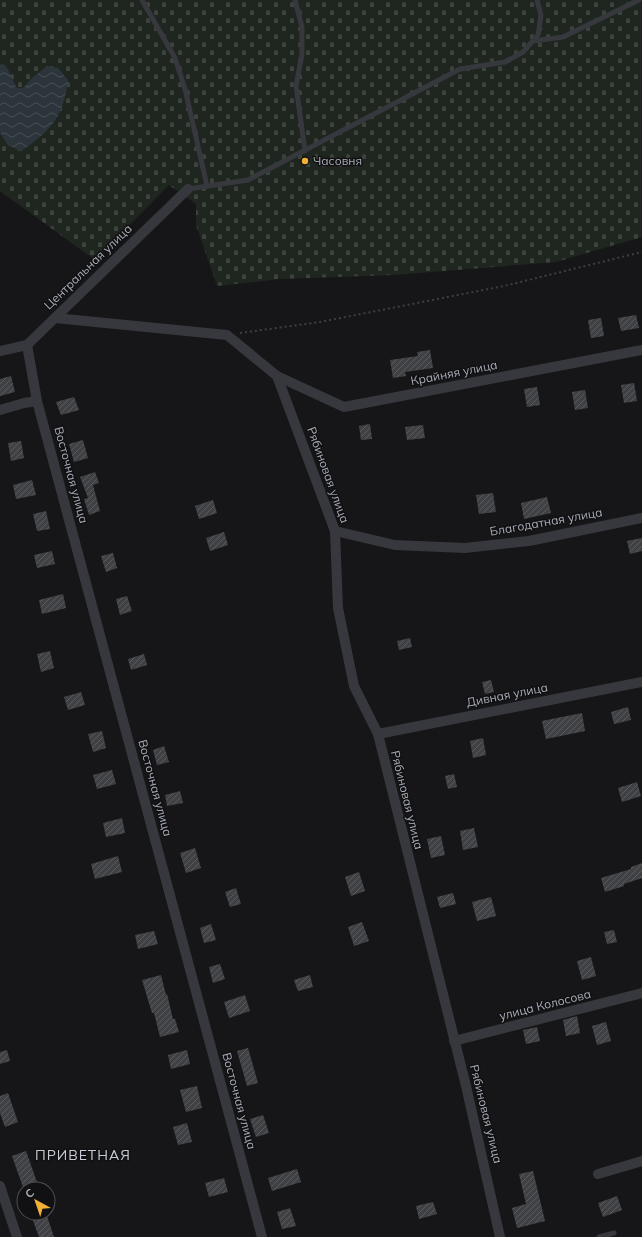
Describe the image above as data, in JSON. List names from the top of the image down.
{
  "streets": {
    "street": [
      "Центральная улица",
      "Крайняя улица",
      "Восточная улица",
      "Рябиновая улица",
      "Благодатная улица",
      "Дивная улица",
      "улица Колосова"
    ]
  },
  "crossings": [
    ["Центральная улица", "Восточная улица"],
    ["Крайняя улица", "Рябиновая улица"],
    ["Рябиновая улица", "Благодатная улица"],
    ["Рябиновая улица", "Дивная улица"],
    ["Рябиновая улица", "улица Колосова"]
  ],
  "districts": ["ПРИВЕТНАЯ"],
  "places": ["Часовня"],
  "north": "top left"
}
